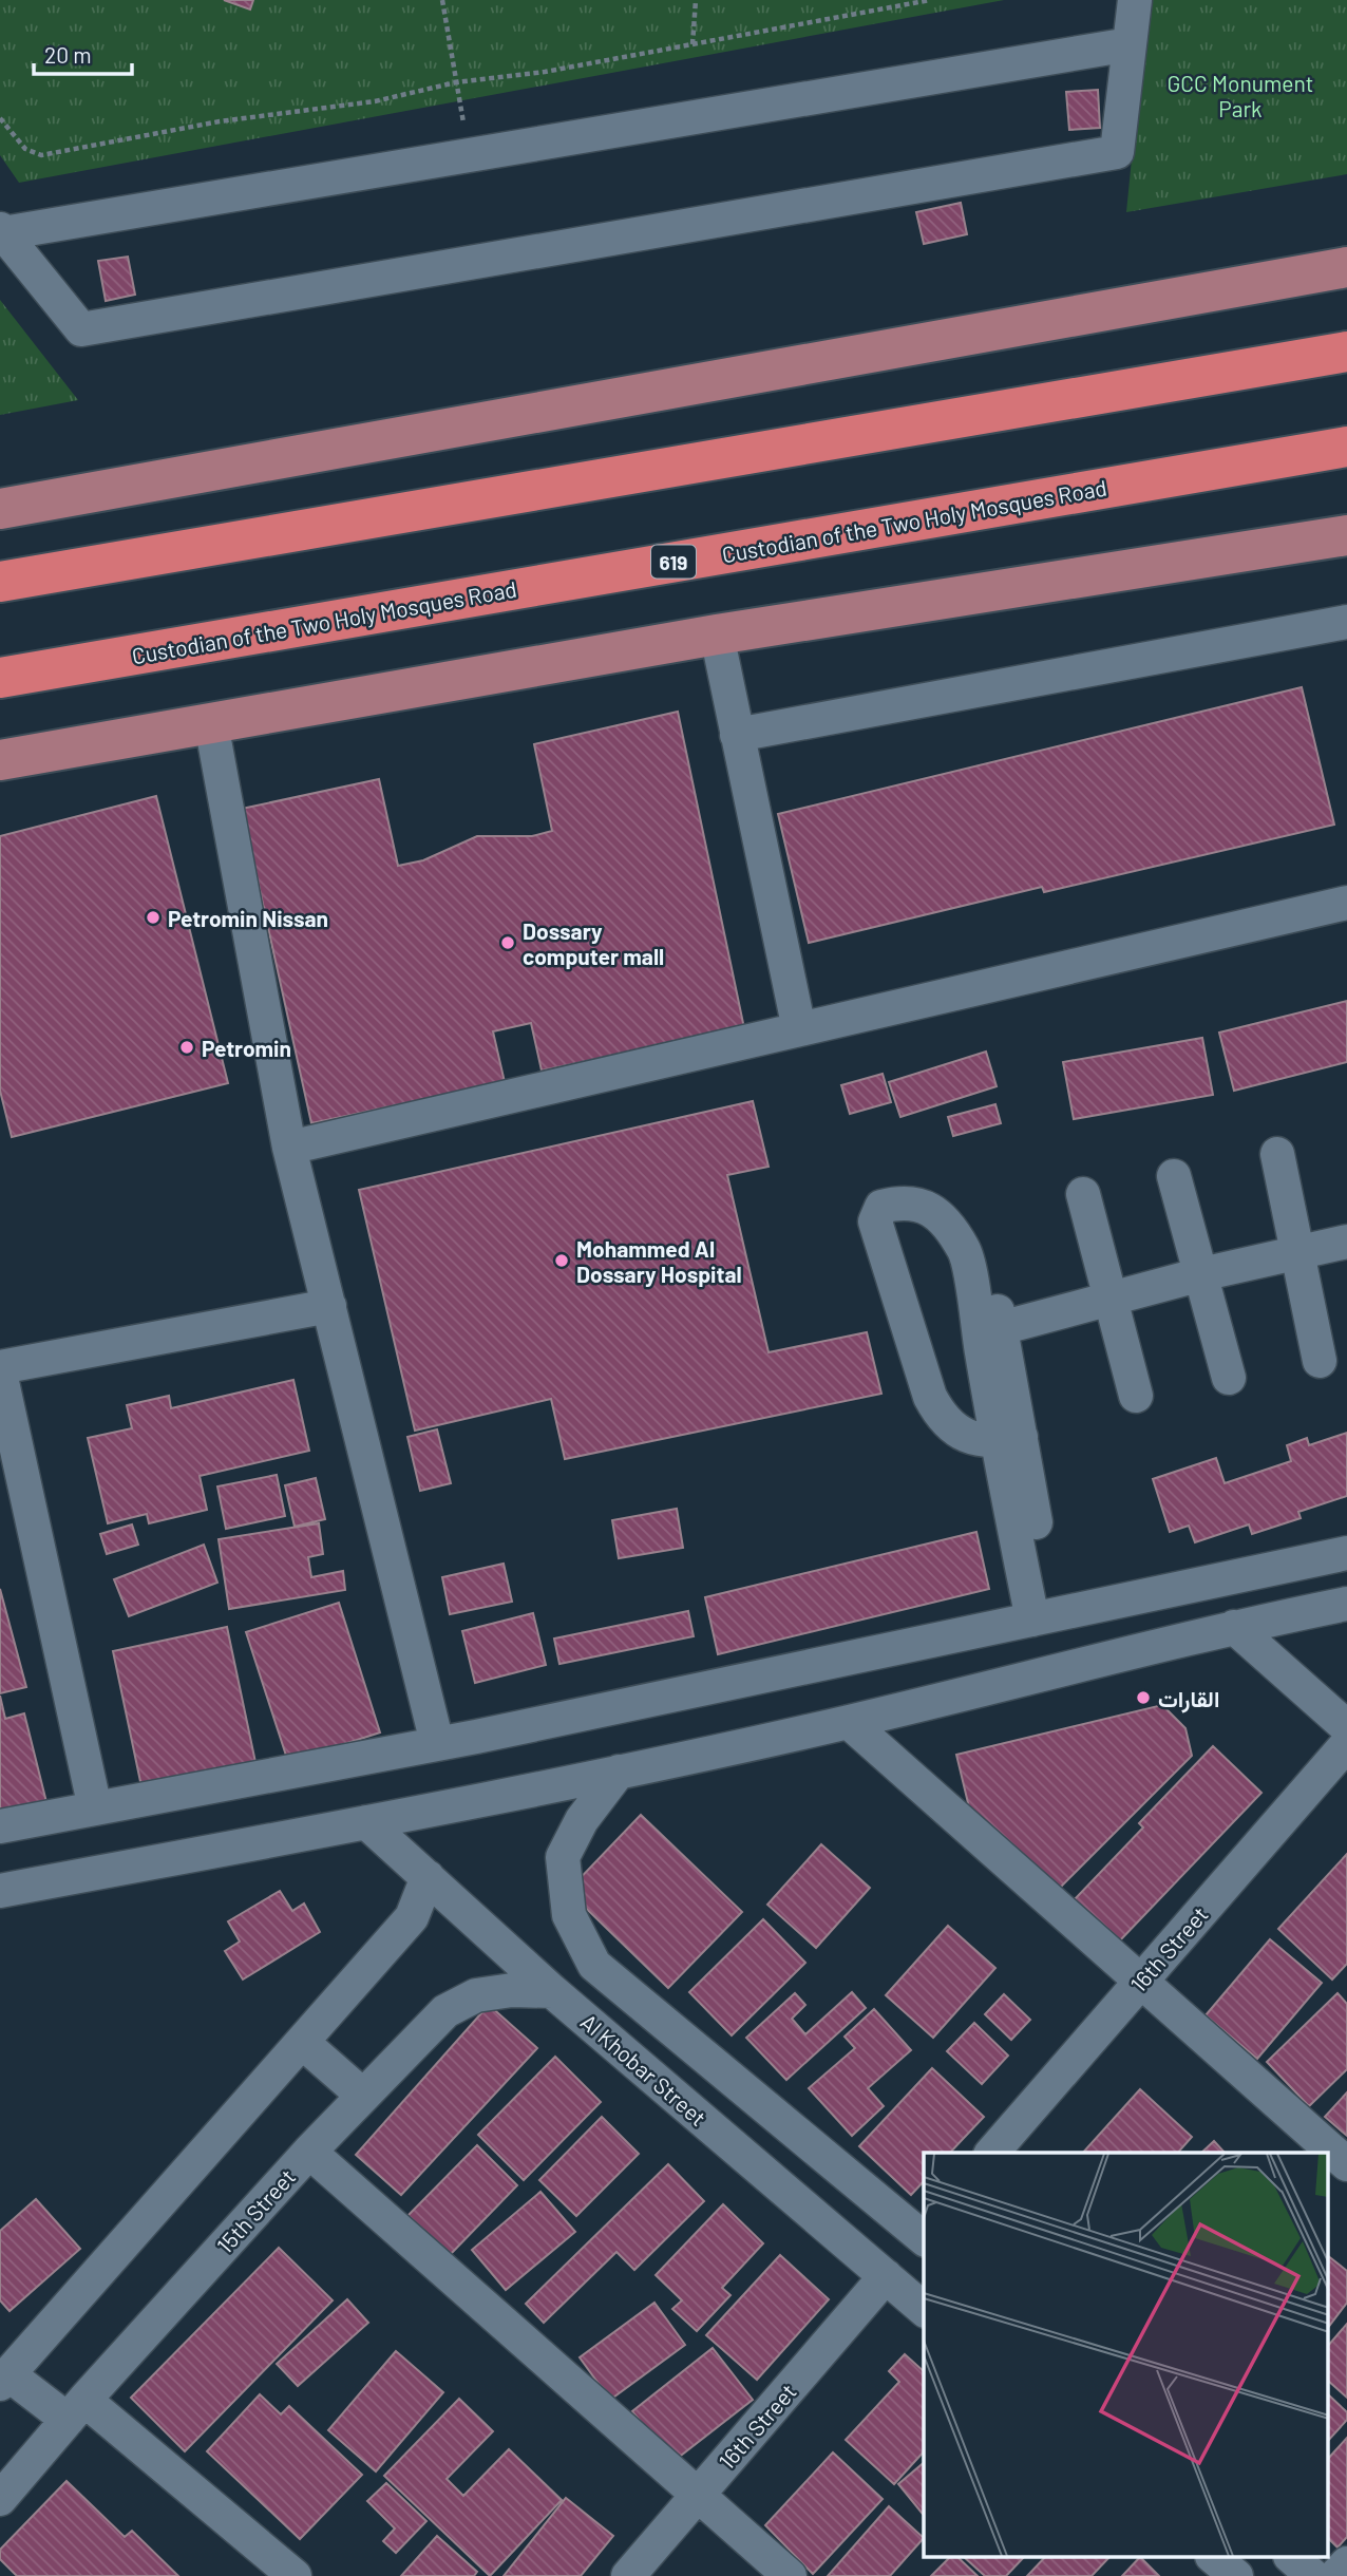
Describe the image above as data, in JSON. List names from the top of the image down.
{
  "streets": {
    "highway": ["Custodian of the Two Holy Mosques Road", "619"],
    "street": ["16th Street", "Al Khobar Street", "15th Street"]
  },
  "crossings": [
    ["16th Street", "Al Khobar Street"],
    ["Al Khobar Street", "15th Street"]
  ],
  "parks": ["GCC Monument Park"],
  "places": [
    "Petromin Nissan",
    "Dossary computer mall",
    "Petromin",
    "Mohammed Al Dossary Hospital",
    "القارات"
  ],
  "scale_bar": "20 m"
}
